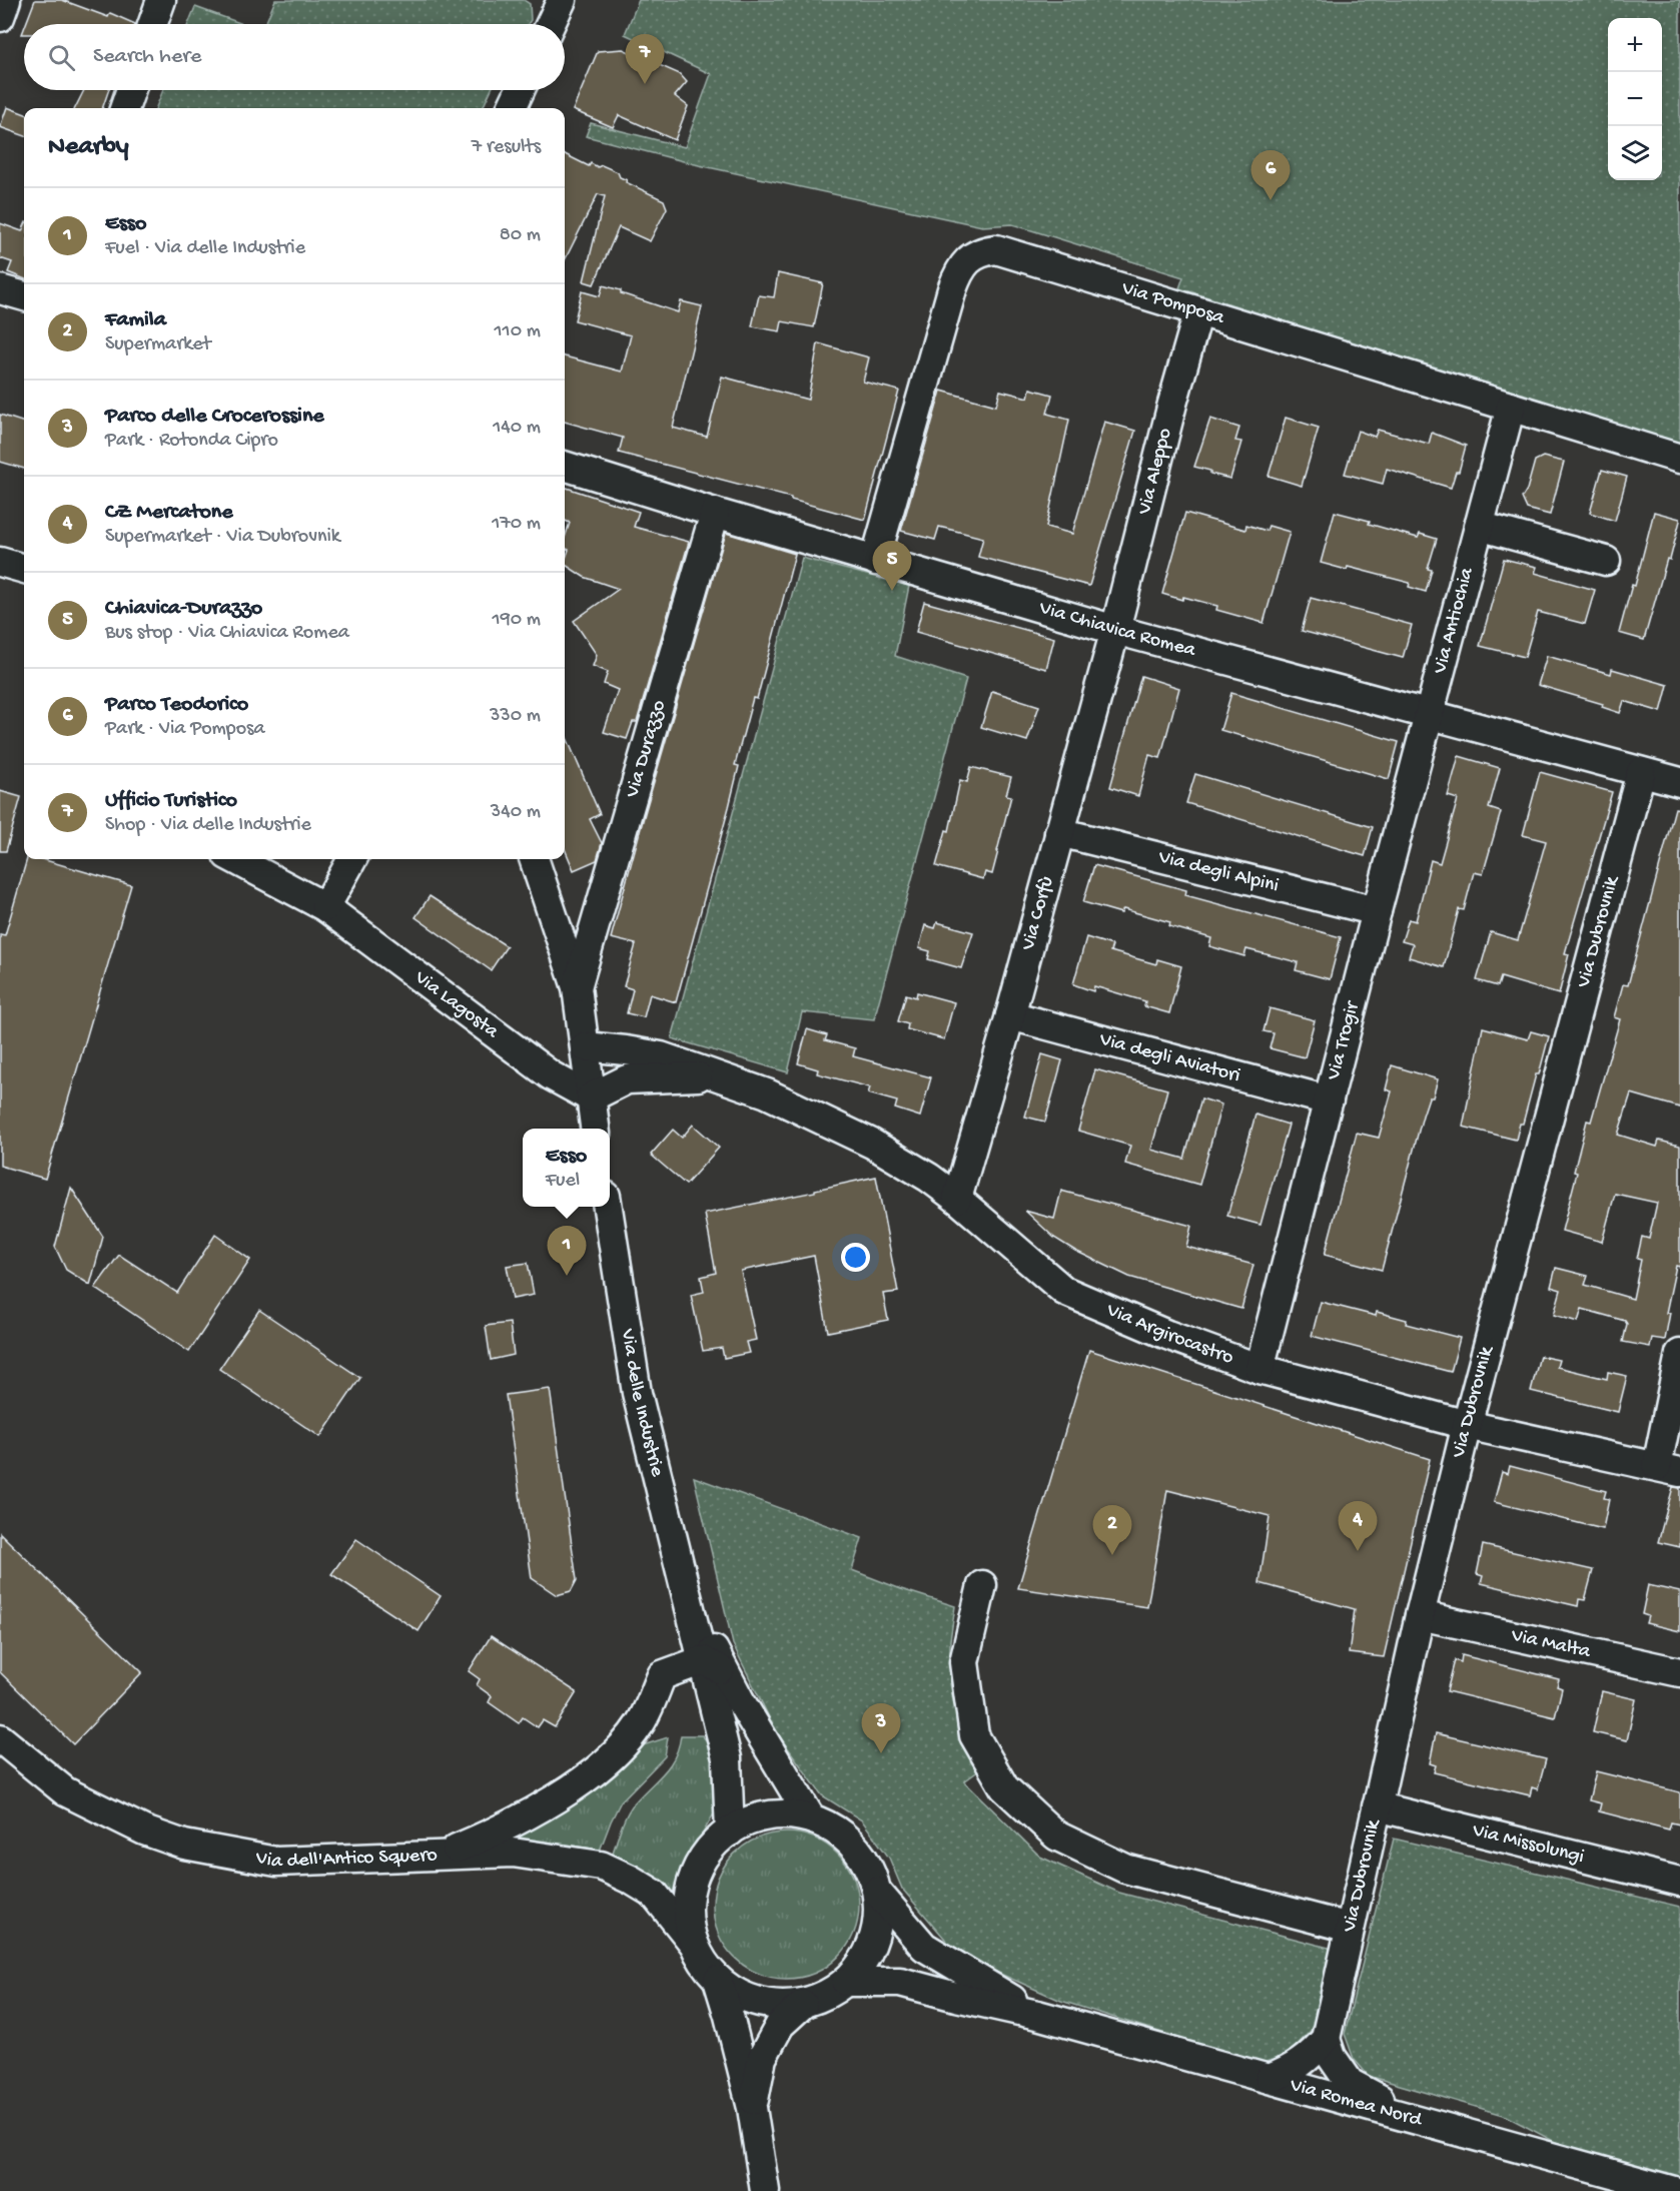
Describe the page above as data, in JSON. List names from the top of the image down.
{
  "streets": {
    "street": [
      "Via Pomposa",
      "Via Aleppo",
      "Via Antiochia",
      "Via Chiavica Romea",
      "Via Durazzo",
      "Via degli Alpini",
      "Via Corfù",
      "Via Dubrovnik",
      "Via Lagosta",
      "Via Trogir",
      "Via degli Aviatori",
      "Via Argirocastro",
      "Via delle Industrie",
      "Via Malta",
      "Via Missolungi",
      "Via dell'Antico Squero",
      "Via Romea Nord"
    ]
  },
  "crossings": [
    ["Via Pomposa", "Via Aleppo"],
    ["Via Pomposa", "Via Antiochia"],
    ["Via Pomposa", "Via Chiavica Romea"],
    ["Via Aleppo", "Via Chiavica Romea"],
    ["Via Aleppo", "Via Corfù"],
    ["Via Antiochia", "Via Chiavica Romea"],
    ["Via Antiochia", "Via Trogir"],
    ["Via Chiavica Romea", "Via Durazzo"],
    ["Via Chiavica Romea", "Via Corfù"],
    ["Via Chiavica Romea", "Via Dubrovnik"],
    ["Via Chiavica Romea", "Via Trogir"],
    ["Via degli Alpini", "Via Corfù"],
    ["Via degli Alpini", "Via Trogir"],
    ["Via Corfù", "Via degli Aviatori"],
    ["Via Corfù", "Via Argirocastro"],
    ["Via Dubrovnik", "Via Argirocastro"],
    ["Via Dubrovnik", "Via Malta"],
    ["Via Dubrovnik", "Via Missolungi"],
    ["Via Lagosta", "Via Argirocastro"],
    ["Via Trogir", "Via degli Aviatori"],
    ["Via Trogir", "Via Argirocastro"],
    ["Via delle Industrie", "Via dell'Antico Squero"],
    ["Via delle Industrie", "Via Romea Nord"],
    ["Via dell'Antico Squero", "Via Romea Nord"]
  ],
  "page": {
    "map_buttons": ["+", "−"],
    "search": "Search here",
    "pins": [
      "7",
      "6",
      "5",
      "1",
      "4",
      "2",
      "3"
    ],
    "heading": ["Nearby", "7 results"],
    "list": [
      {
        "mark": "1",
        "name": "Esso",
        "note": "Fuel · Via delle Industrie",
        "value": "80 m"
      },
      {
        "mark": "2",
        "name": "Famila",
        "note": "Supermarket",
        "value": "110 m"
      },
      {
        "mark": "3",
        "name": "Parco delle Crocerossine",
        "note": "Park · Rotonda Cipro",
        "value": "140 m"
      },
      {
        "mark": "4",
        "name": "CZ Mercatone",
        "note": "Supermarket · Via Dubrovnik",
        "value": "170 m"
      },
      {
        "mark": "5",
        "name": "Chiavica-Durazzo",
        "note": "Bus stop · Via Chiavica Romea",
        "value": "190 m"
      },
      {
        "mark": "6",
        "name": "Parco Teodorico",
        "note": "Park · Via Pomposa",
        "value": "330 m"
      },
      {
        "mark": "7",
        "name": "Ufficio Turistico",
        "note": "Shop · Via delle Industrie",
        "value": "340 m"
      }
    ],
    "popup": ["Esso", "Fuel"]
  }
}
